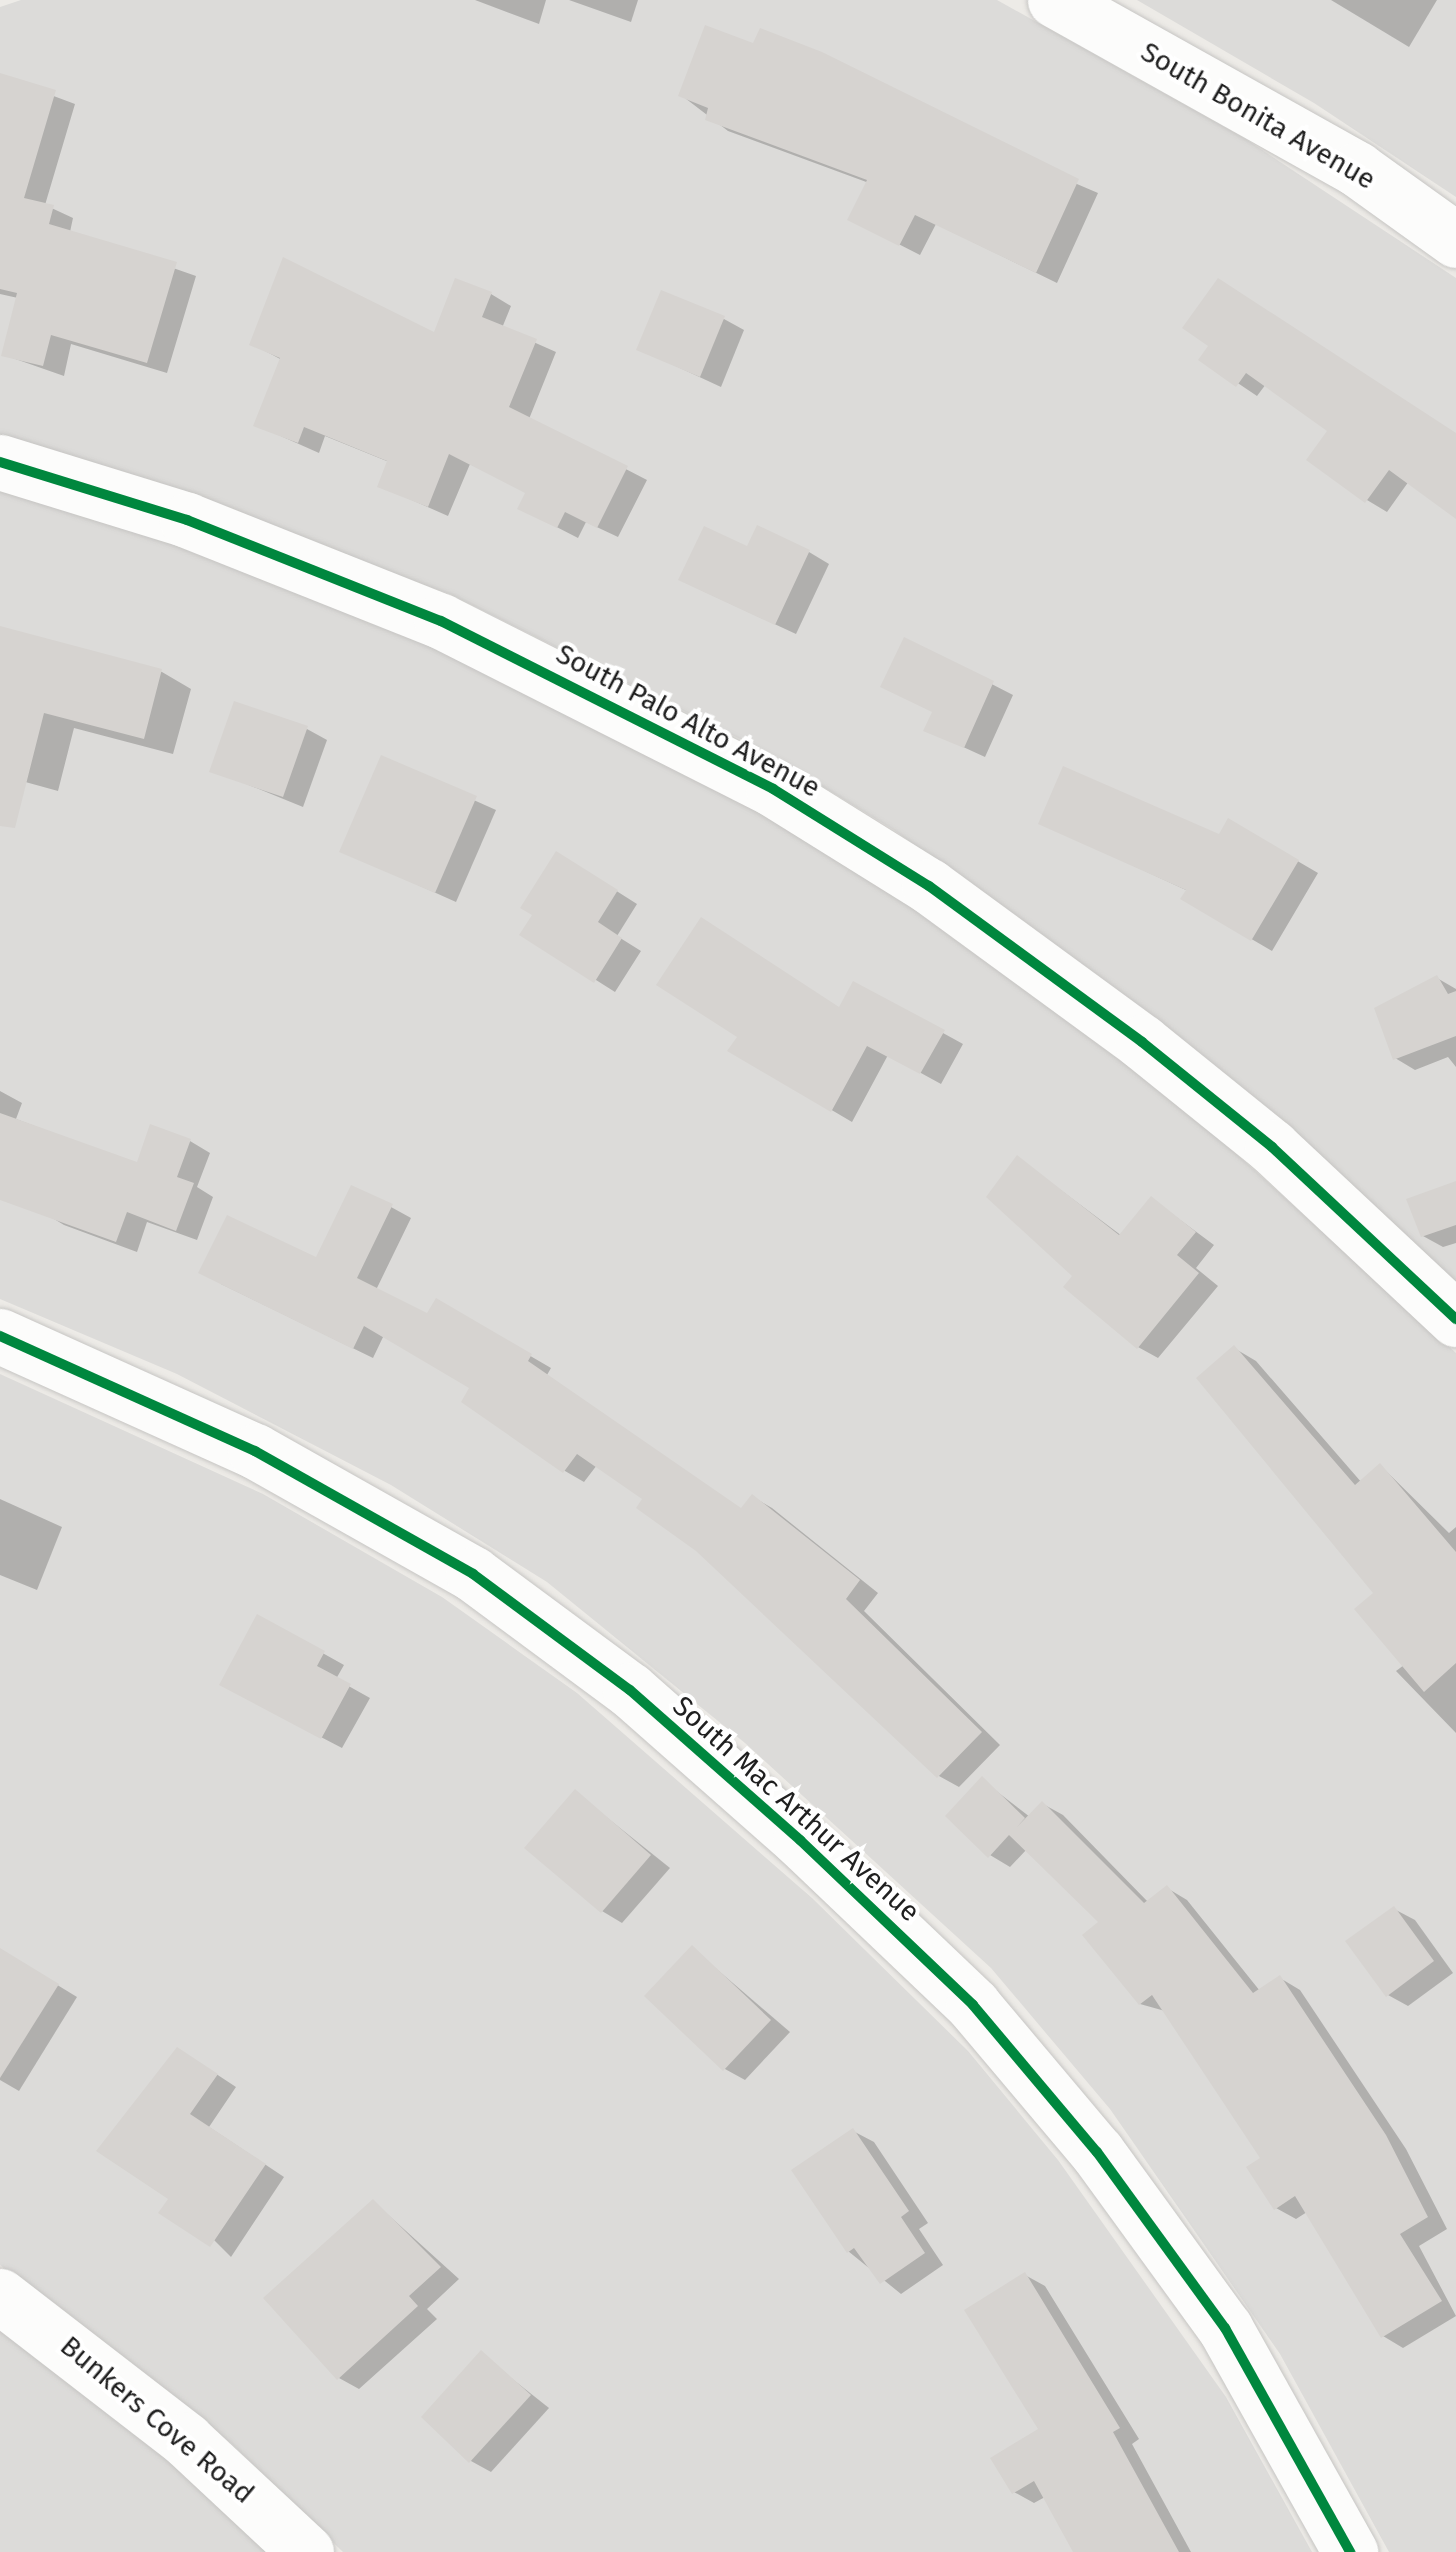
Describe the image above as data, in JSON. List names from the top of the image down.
{
  "streets": {
    "street": [
      "South Bonita Avenue",
      "South Palo Alto Avenue",
      "South Mac Arthur Avenue",
      "Bunkers Cove Road"
    ]
  }
}
